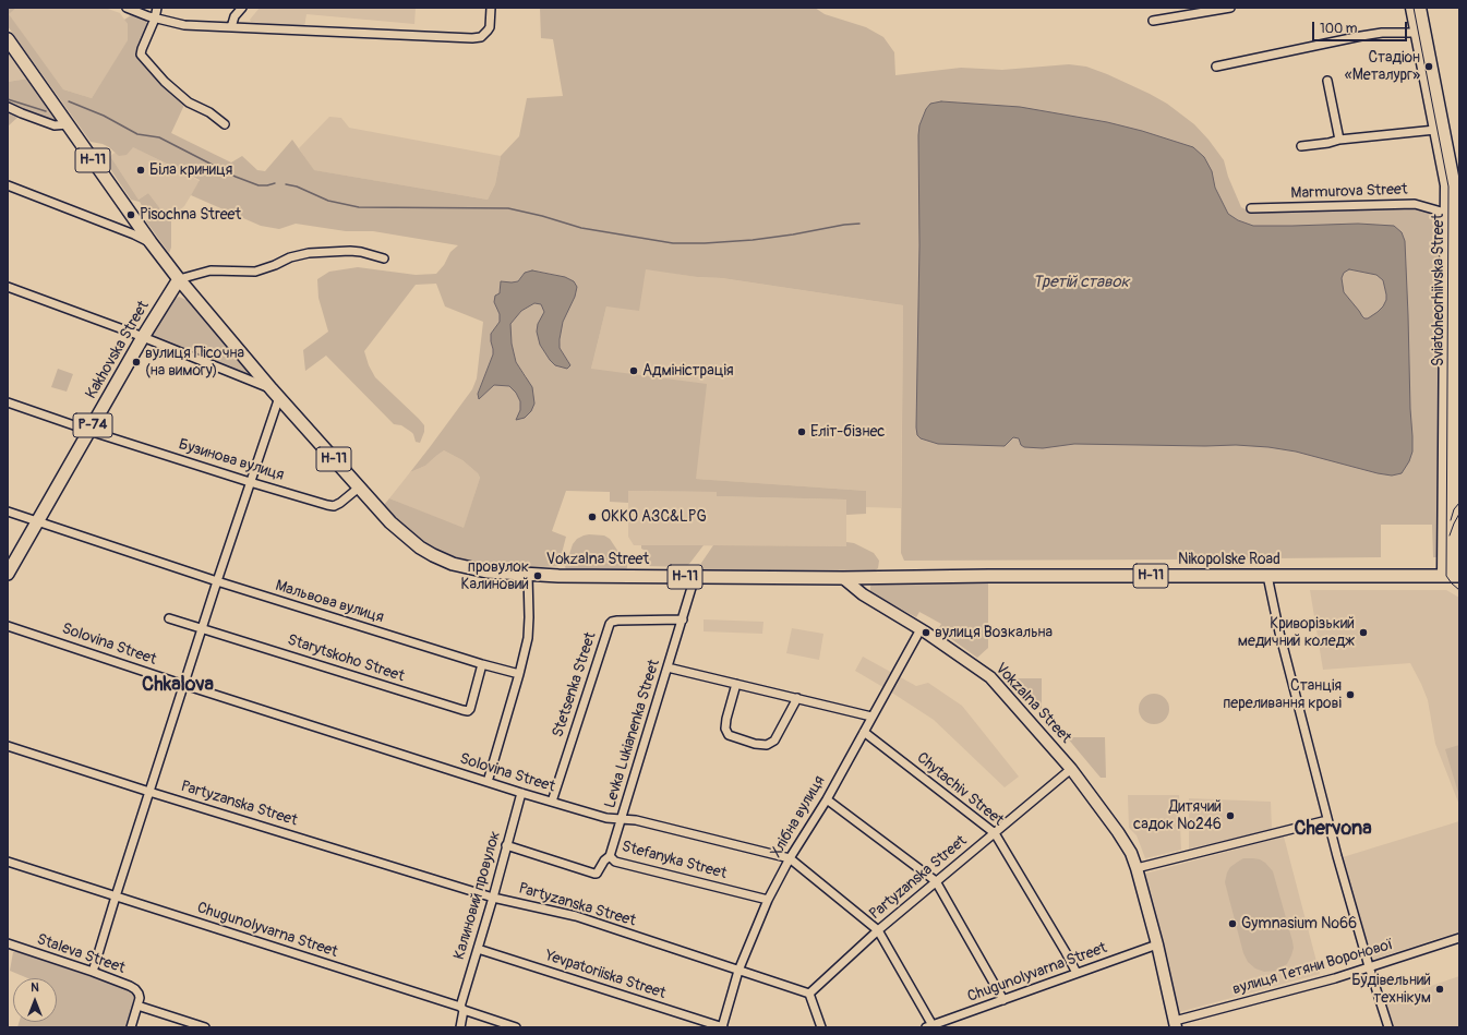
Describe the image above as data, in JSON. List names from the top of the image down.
{
  "streets": {
    "main road": [
      "Н-11",
      "Sviatoheorhiivska Street",
      "Kakhovska Street",
      "Р-74",
      "Vokzalna Street",
      "Nikopolske Road"
    ],
    "street": [
      "Marmurova Street",
      "Бузинова вулиця",
      "Мальвова вулиця",
      "Solovina Street",
      "Starytskoho Street",
      "Stetsenka Street",
      "Levka Lukianenka Street",
      "Chytachiv Street",
      "Partyzanska Street",
      "Хлібна вулиця",
      "Stefanyka Street",
      "Калиновий провулок",
      "Chugunolyvarna Street",
      "Staleva Street",
      "вулиця Тетяни Воронової",
      "Yevpatoriiska Street"
    ]
  },
  "crossings": [
    ["Н-11", "Kakhovska Street"],
    ["Н-11", "Бузинова вулиця"],
    ["Н-11", "Vokzalna Street"],
    ["Marmurova Street", "Sviatoheorhiivska Street"],
    ["Sviatoheorhiivska Street", "Nikopolske Road"],
    ["Kakhovska Street", "Бузинова вулиця"],
    ["Kakhovska Street", "Мальвова вулиця"],
    ["Vokzalna Street", "Nikopolske Road"],
    ["Vokzalna Street", "Levka Lukianenka Street"],
    ["Vokzalna Street", "Partyzanska Street"],
    ["Vokzalna Street", "Хлібна вулиця"],
    ["Vokzalna Street", "Chugunolyvarna Street"],
    ["Vokzalna Street", "вулиця Тетяни Воронової"],
    ["Мальвова вулиця", "Starytskoho Street"],
    ["Solovina Street", "Stetsenka Street"],
    ["Solovina Street", "Levka Lukianenka Street"],
    ["Solovina Street", "Partyzanska Street"],
    ["Solovina Street", "Хлібна вулиця"],
    ["Solovina Street", "Калиновий провулок"],
    ["Solovina Street", "Chugunolyvarna Street"],
    ["Stetsenka Street", "Levka Lukianenka Street"],
    ["Levka Lukianenka Street", "Stefanyka Street"],
    ["Chytachiv Street", "Partyzanska Street"],
    ["Chytachiv Street", "Хлібна вулиця"],
    ["Chytachiv Street", "Chugunolyvarna Street"],
    ["Partyzanska Street", "Хлібна вулиця"],
    ["Partyzanska Street", "Калиновий провулок"],
    ["Хлібна вулиця", "Stefanyka Street"],
    ["Хлібна вулиця", "Yevpatoriiska Street"],
    ["Stefanyka Street", "Калиновий провулок"],
    ["Калиновий провулок", "Chugunolyvarna Street"],
    ["Калиновий провулок", "Yevpatoriiska Street"]
  ],
  "districts": ["Chkalova", "Chervona"],
  "water": ["Третій ставок"],
  "places": [
    "Стадіон «Металург»",
    "Біла криниця",
    "Pisochna Street",
    "вулиця Пісочна (на вимогу)",
    "Адміністрація",
    "Еліт-бізнес",
    "ОККО АЗС&LPG",
    "провулок Калиновий",
    "вулиця Возкальна",
    "Криворізький медичний коледж",
    "Станція переливання крові",
    "Дитячий садок №246",
    "Gymnasium №66",
    "Будівельний технікум"
  ],
  "scale_bar": "100 m",
  "north": "top"
}
